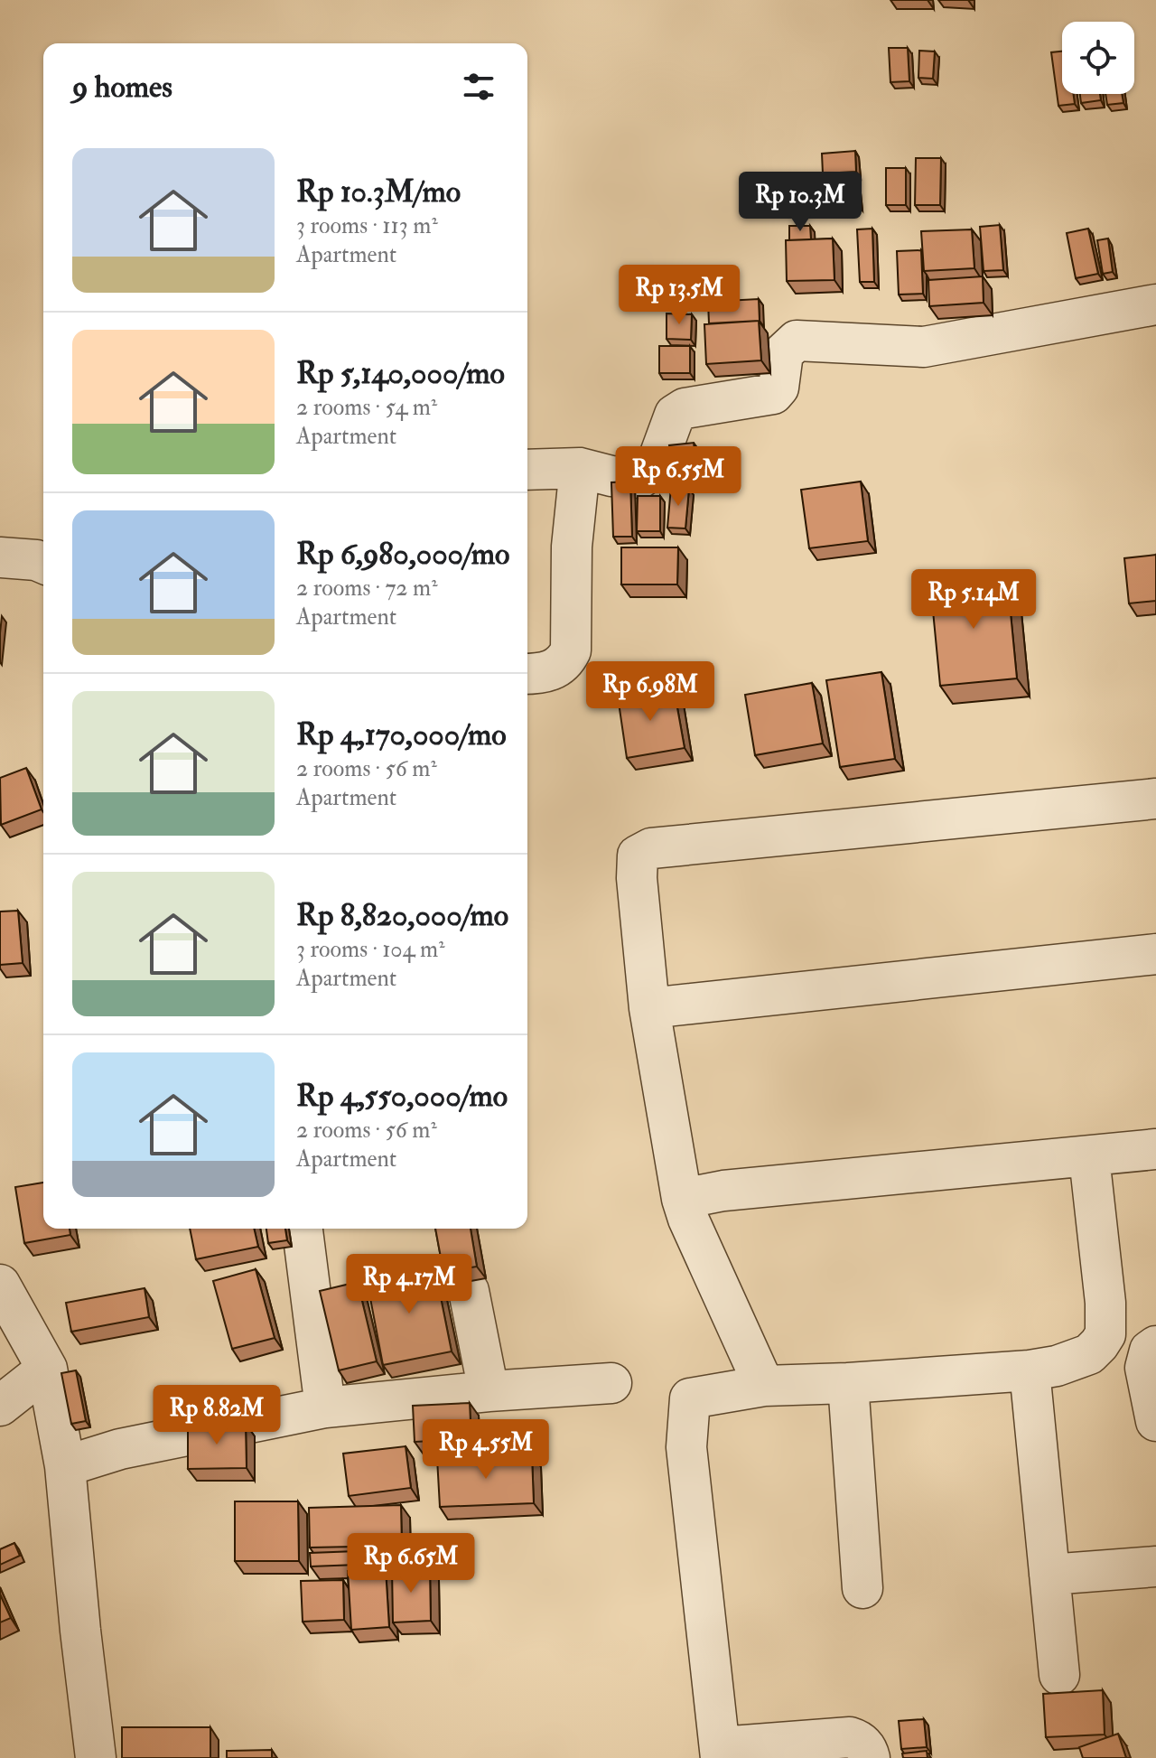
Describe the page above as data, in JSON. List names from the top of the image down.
{
  "page": {
    "heading": "9 homes",
    "list": [
      {
        "name": "Rp 10.3M/mo",
        "note": "3 rooms · 113 m² · Apartment"
      },
      {
        "name": "Rp 5,140,000/mo",
        "note": "2 rooms · 54 m² · Apartment"
      },
      {
        "name": "Rp 6,980,000/mo",
        "note": "2 rooms · 72 m² · Apartment"
      },
      {
        "name": "Rp 4,170,000/mo",
        "note": "2 rooms · 56 m² · Apartment"
      },
      {
        "name": "Rp 8,820,000/mo",
        "note": "3 rooms · 104 m² · Apartment"
      },
      {
        "name": "Rp 4,550,000/mo",
        "note": "2 rooms · 56 m² · Apartment"
      }
    ],
    "price": [
      "Rp 10.3M",
      "Rp 13.5M",
      "Rp 6.55M",
      "Rp 5.14M",
      "Rp 6.98M",
      "Rp 4.17M",
      "Rp 8.82M",
      "Rp 4.55M",
      "Rp 6.65M"
    ]
  }
}
